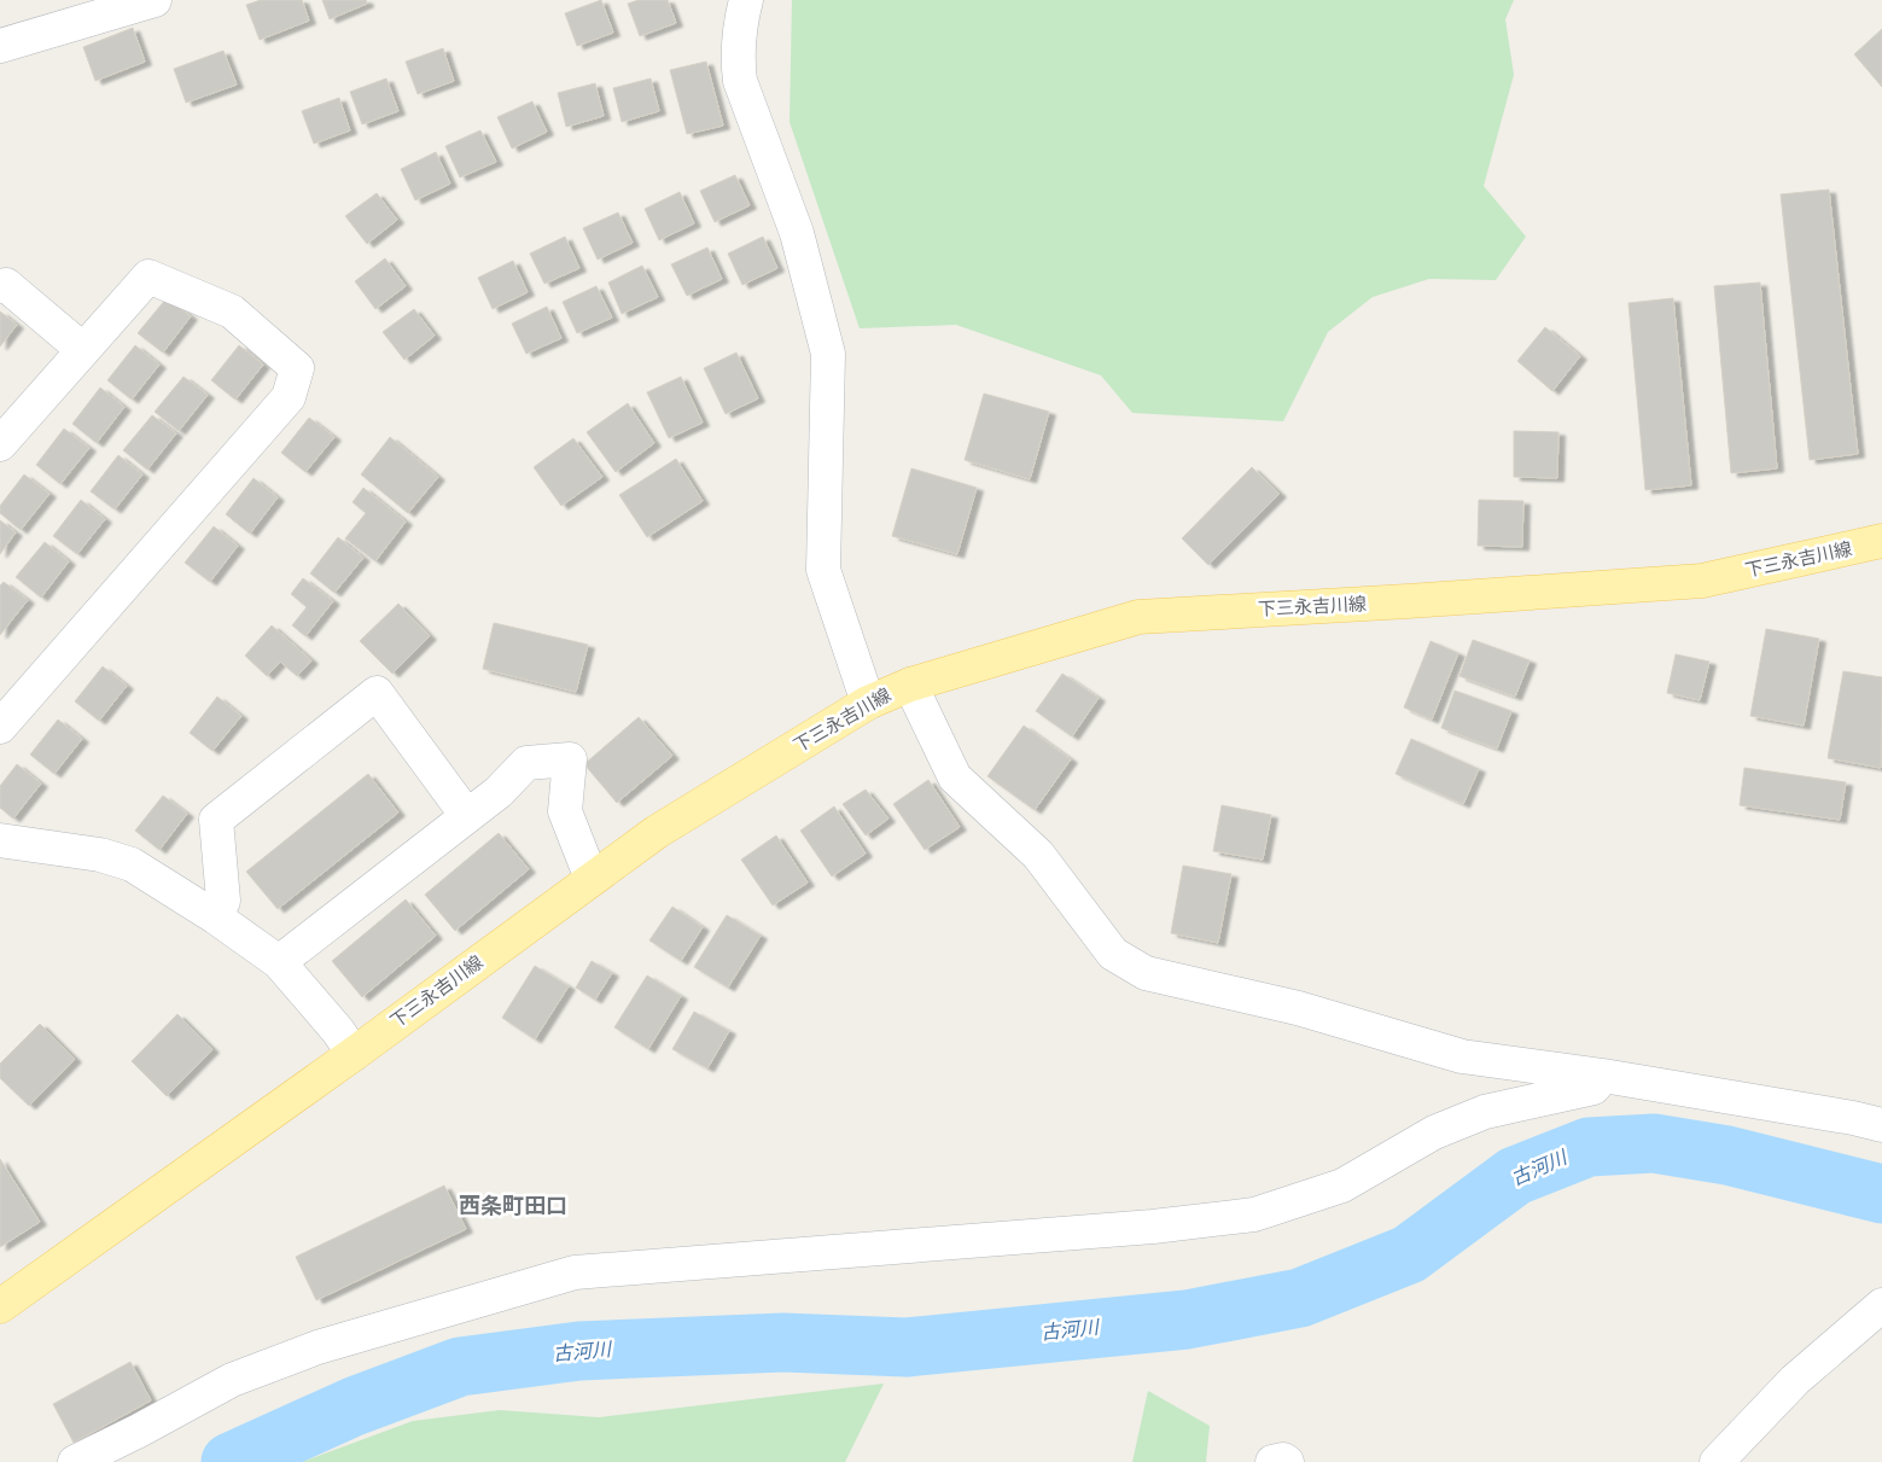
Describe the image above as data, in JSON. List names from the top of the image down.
{
  "streets": {
    "main road": ["下三永吉川線"]
  },
  "districts": ["西条町田口"],
  "water": ["古河川"]
}
